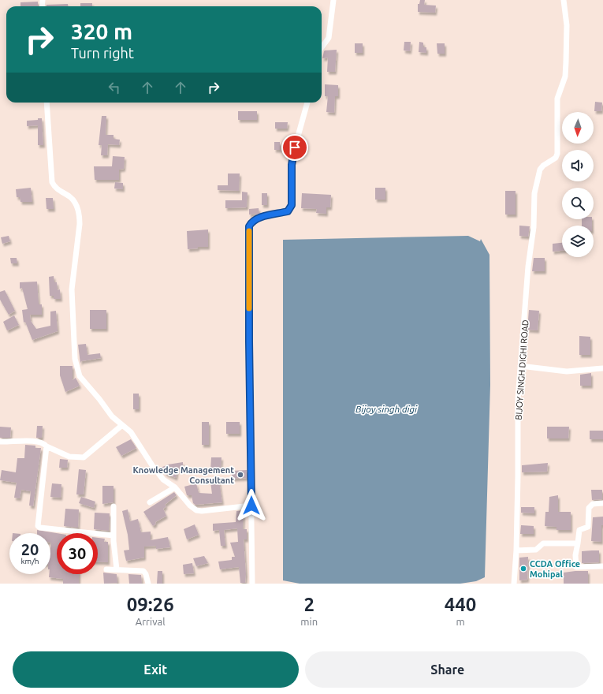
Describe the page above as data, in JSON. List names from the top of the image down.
{
  "streets": {
    "street": ["BIJOY SINGH DIGHI ROAD"]
  },
  "water": ["Bijoy singh digi"],
  "places": ["Knowledge Management Consultant", "CCDA Office Mohipal"],
  "north": "bottom",
  "page": {
    "turn": ["320 m", "Turn right"],
    "speed": "20 km/h",
    "limit": "30",
    "eta": [
      "09:26",
      "Arrival",
      "2",
      "min",
      "440",
      "m"
    ],
    "buttons": ["Exit", "Share"]
  }
}
